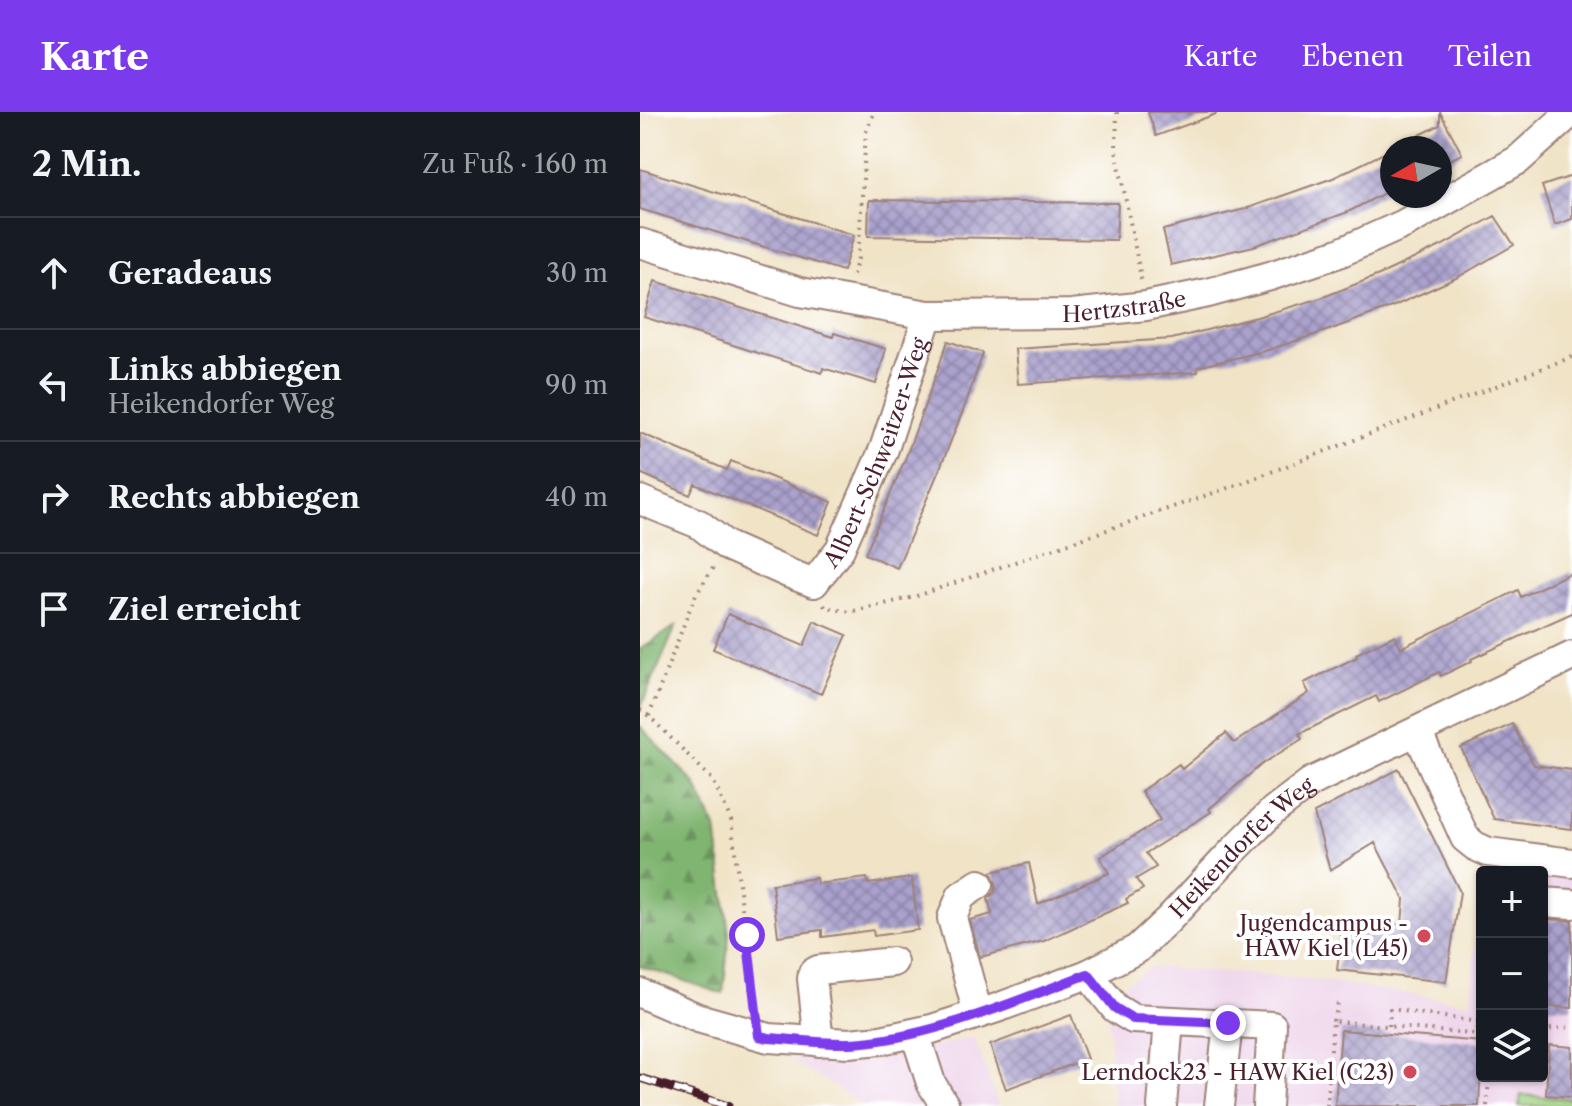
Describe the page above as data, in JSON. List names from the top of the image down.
{
  "streets": {
    "street": ["Hertzstraße", "Albert-Schweitzer-Weg", "Heikendorfer Weg"]
  },
  "crossings": [
    ["Hertzstraße", "Albert-Schweitzer-Weg"]
  ],
  "places": ["Jugendcampus - HAW Kiel (L45)", "Lerndock23 - HAW Kiel (C23)"],
  "north": "left",
  "page": {
    "header": "Karte",
    "nav": ["Karte", "Ebenen", "Teilen"],
    "heading": ["2 Min.", "Zu Fuß · 160 m"],
    "list": [
      ["Geradeaus", "30 m"],
      ["Links abbiegen", "Heikendorfer Weg", "90 m"],
      ["Rechts abbiegen", "40 m"],
      "Ziel erreicht"
    ],
    "map_buttons": ["+", "−"]
  }
}
